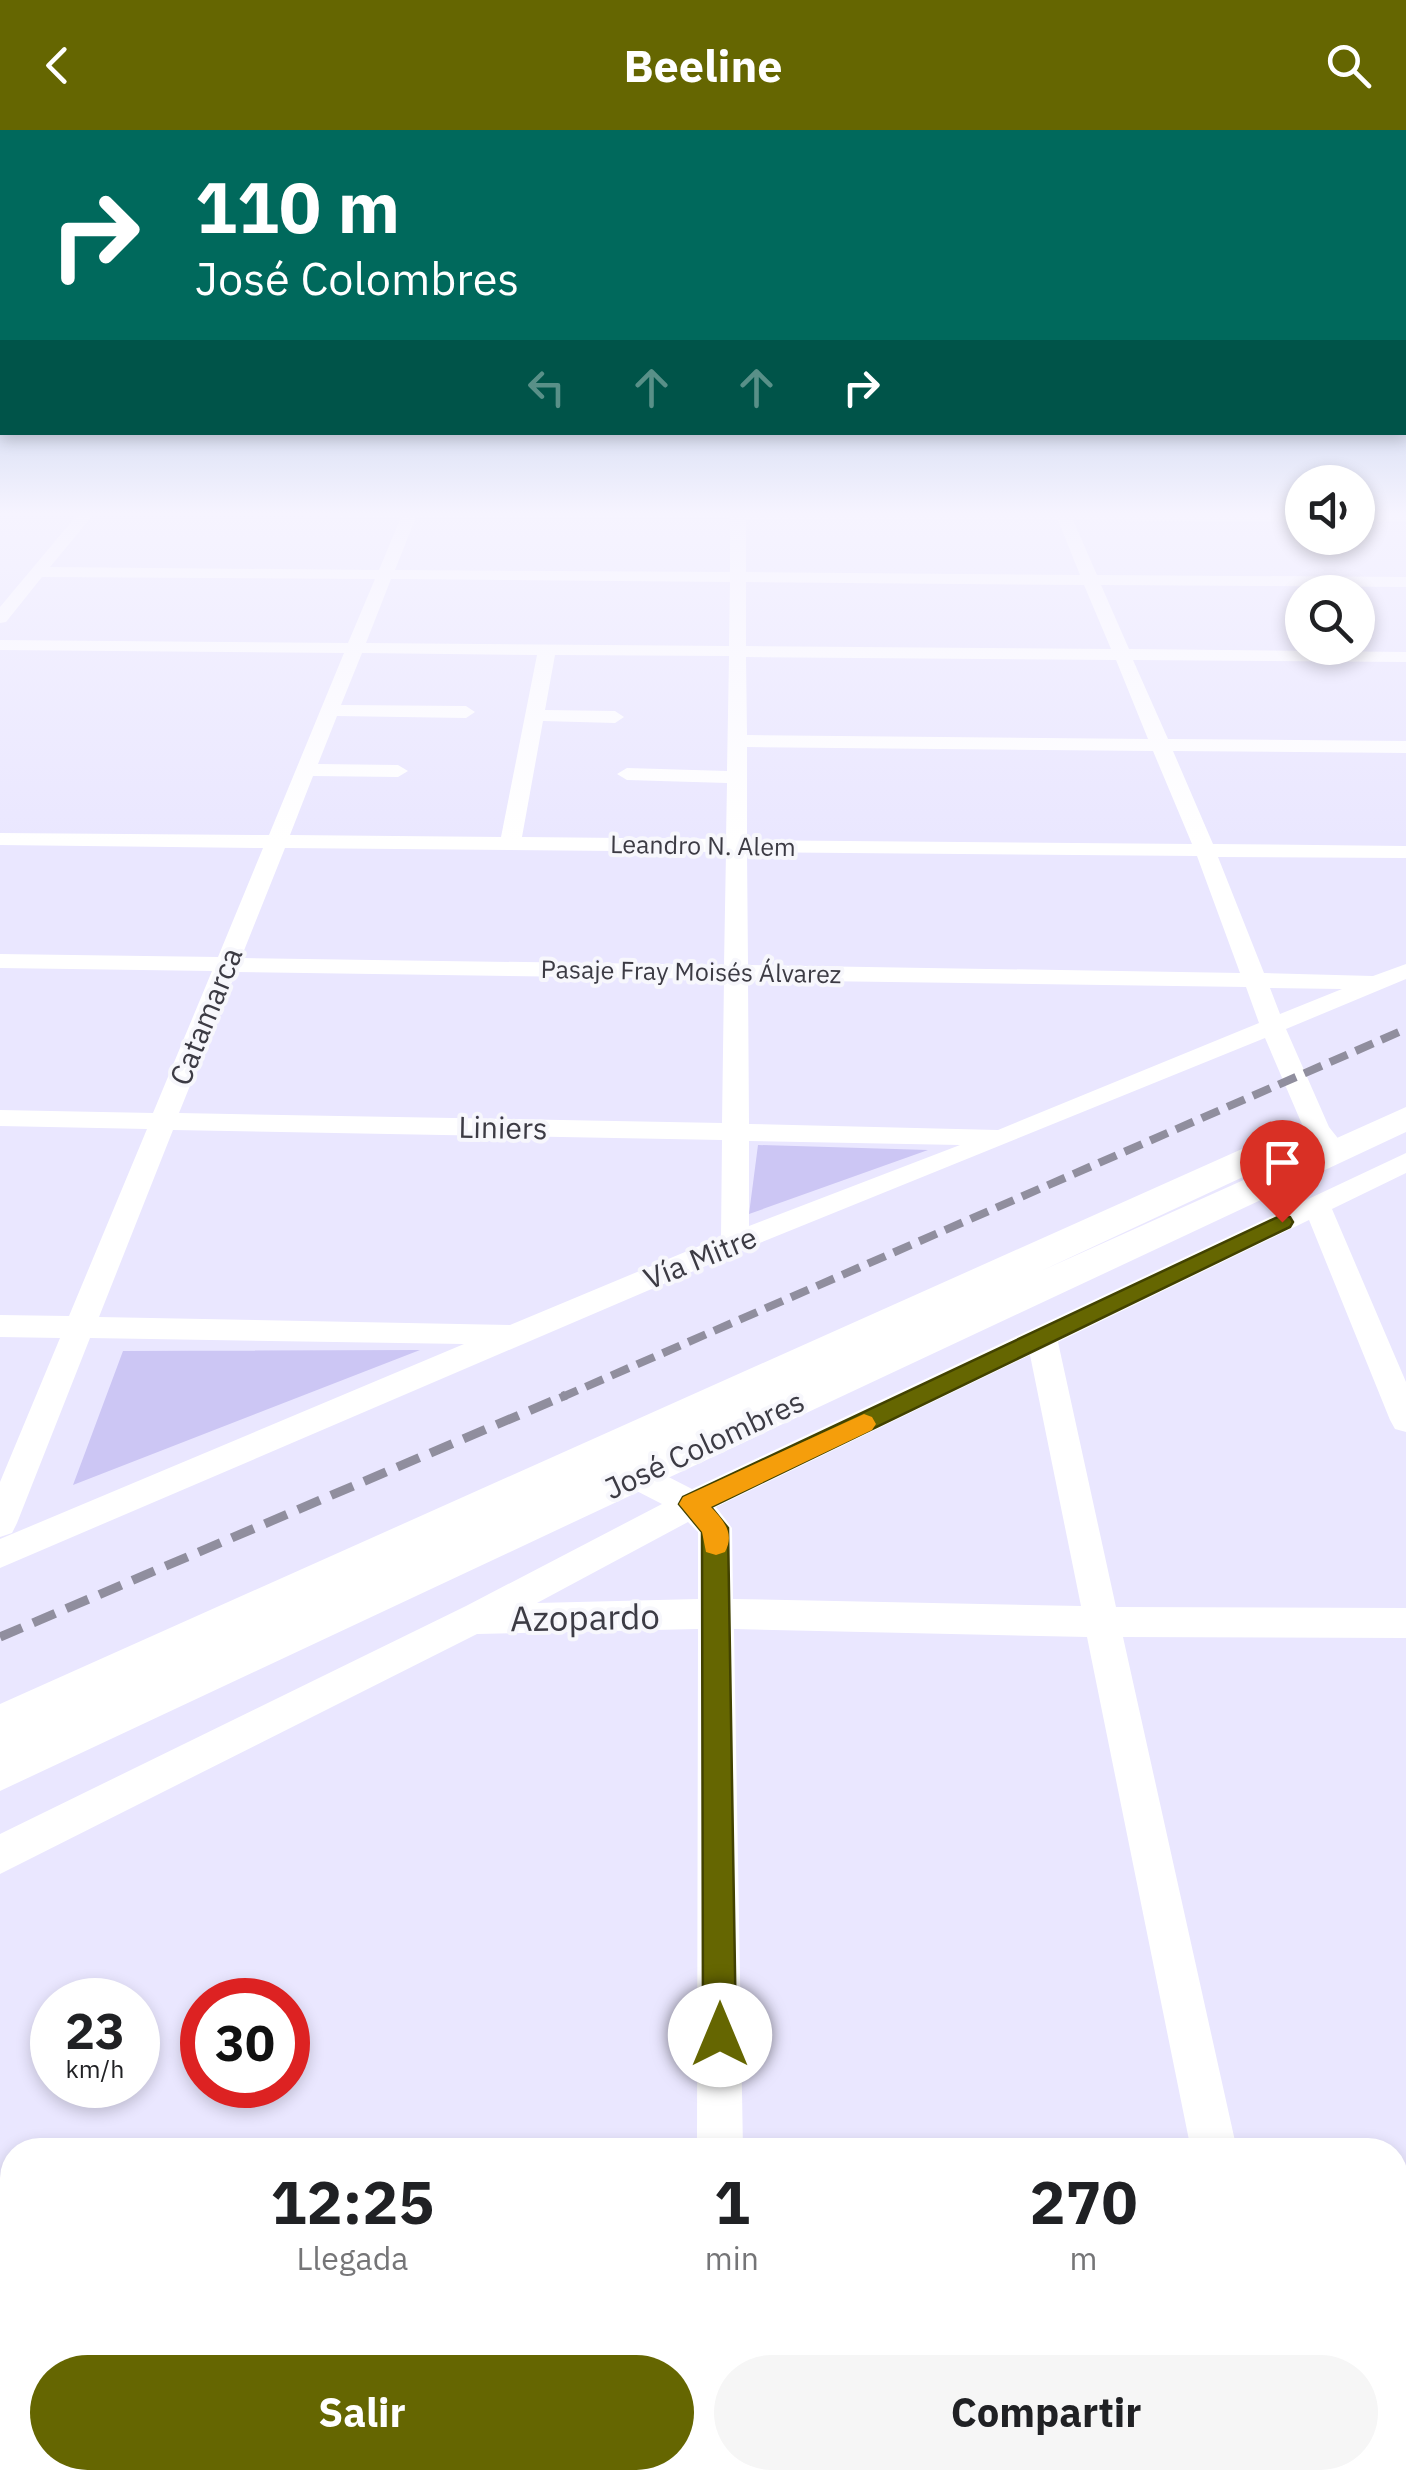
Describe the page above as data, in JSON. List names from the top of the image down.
{
  "streets": {
    "main road": ["José Colombres"],
    "street": [
      "Leandro N. Alem",
      "Pasaje Fray Moisés Álvarez",
      "Catamarca",
      "Liniers",
      "Vía Mitre",
      "Azopardo"
    ]
  },
  "crossings": [
    ["Leandro N. Alem", "Catamarca"],
    ["Pasaje Fray Moisés Álvarez", "Catamarca"],
    ["Pasaje Fray Moisés Álvarez", "Vía Mitre"],
    ["Catamarca", "Liniers"],
    ["Liniers", "Vía Mitre"],
    ["José Colombres", "Azopardo"]
  ],
  "page": {
    "header": "Beeline",
    "turn": ["110 m", "José Colombres"],
    "speed": "23 km/h",
    "limit": "30",
    "eta": [
      "12:25",
      "Llegada",
      "1",
      "min",
      "270",
      "m"
    ],
    "buttons": ["Salir", "Compartir"]
  }
}
